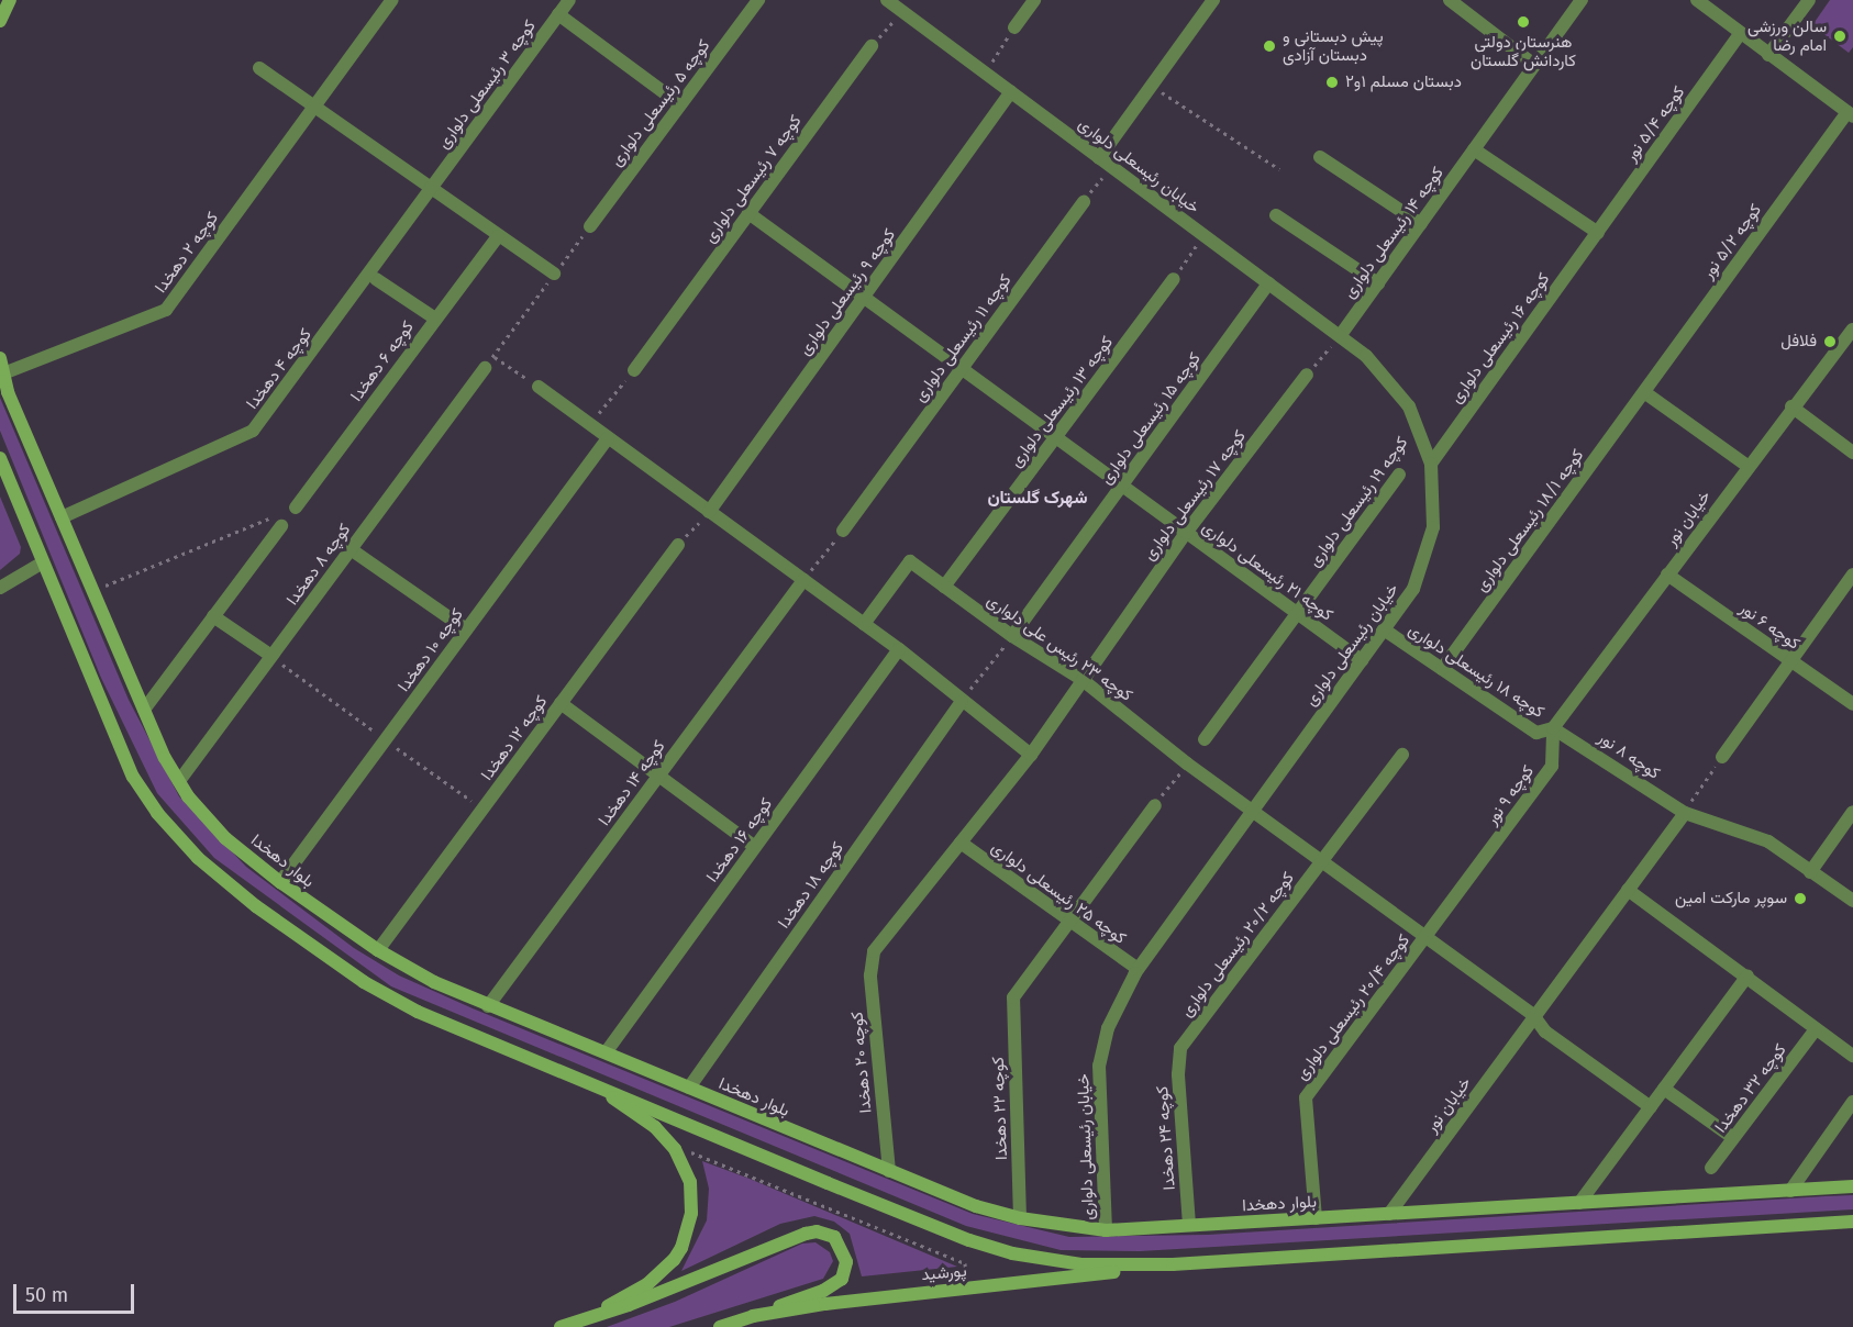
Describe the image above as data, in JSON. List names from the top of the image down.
{
  "streets": {
    "main road": ["بلوار دهخدا", "پورشید"],
    "street": [
      "کوچه ۳ رئیسعلی دلواری",
      "کوچه ۵ رئیسعلی دلواری",
      "کوچه ۵/۴ نور",
      "خیابان رئیسعلی دلواری",
      "کوچه ۷ رئیسعلی دلواری",
      "کوچه ۱۴ رئیسعلی دلواری",
      "کوچه ۵/۲ نور",
      "کوچه ۲ دهخدا",
      "کوچه ۹ رئیسعلی دلواری",
      "کوچه ۱۱ رئیسعلی دلواری",
      "کوچه ۱۶ رئیسعلی دلواری",
      "کوچه ۶ دهخدا",
      "کوچه ۴ دهخدا",
      "کوچه ۱۳ رئیسعلی دلواری",
      "کوچه ۱۵ رئیسعلی دلواری",
      "کوچه ۱۷ رئیسعلی دلواری",
      "کوچه ۱۹ رئیسعلی دلواری",
      "خیابان نور",
      "کوچه ۱۸/۱ رئیسعلی دلواری",
      "کوچه ۸ دهخدا",
      "کوچه ۲۱ رئیسعلی دلواری",
      "کوچه ۶ نور",
      "کوچه ۲۳ رئیس علی دلواری",
      "کوچه ۱۰ دهخدا",
      "کوچه ۱۸ رئیسعلی دلواری",
      "کوچه ۱۲ دهخدا",
      "کوچه ۸ نور",
      "کوچه ۱۴ دهخدا",
      "کوچه ۹ نور",
      "کوچه ۱۶ دهخدا",
      "کوچه ۱۸ دهخدا",
      "کوچه ۲۵ رئیسعلی دلواری",
      "کوچه ۲۰/۲ رئیسعلی دلواری",
      "کوچه ۲۰/۴ رئیسعلی دلواری",
      "کوچه ۲۰ دهخدا",
      "کوچه ۳۲ دهخدا",
      "کوچه ۲۲ دهخدا",
      "کوچه ۲۴ دهخدا"
    ]
  },
  "crossings": [
    ["کوچه ۳ رئیسعلی دلواری", "کوچه ۴ دهخدا"],
    ["کوچه ۵/۴ نور", "کوچه ۱۶ رئیسعلی دلواری"],
    ["خیابان رئیسعلی دلواری", "کوچه ۱۴ رئیسعلی دلواری"],
    ["خیابان رئیسعلی دلواری", "کوچه ۹ رئیسعلی دلواری"],
    ["خیابان رئیسعلی دلواری", "کوچه ۱۶ رئیسعلی دلواری"],
    ["خیابان رئیسعلی دلواری", "کوچه ۱۵ رئیسعلی دلواری"],
    ["خیابان رئیسعلی دلواری", "کوچه ۲۱ رئیسعلی دلواری"],
    ["خیابان رئیسعلی دلواری", "کوچه ۲۳ رئیس علی دلواری"],
    ["خیابان رئیسعلی دلواری", "کوچه ۱۸ رئیسعلی دلواری"],
    ["خیابان رئیسعلی دلواری", "بلوار دهخدا"],
    ["خیابان رئیسعلی دلواری", "کوچه ۲۵ رئیسعلی دلواری"],
    ["کوچه ۷ رئیسعلی دلواری", "کوچه ۲۱ رئیسعلی دلواری"],
    ["کوچه ۵/۲ نور", "کوچه ۱۸/۱ رئیسعلی دلواری"],
    ["کوچه ۲ دهخدا", "بلوار دهخدا"],
    ["کوچه ۹ رئیسعلی دلواری", "کوچه ۲۱ رئیسعلی دلواری"],
    ["کوچه ۱۱ رئیسعلی دلواری", "کوچه ۲۱ رئیسعلی دلواری"],
    ["کوچه ۴ دهخدا", "بلوار دهخدا"],
    ["کوچه ۱۳ رئیسعلی دلواری", "کوچه ۲۱ رئیسعلی دلواری"],
    ["کوچه ۱۳ رئیسعلی دلواری", "کوچه ۲۳ رئیس علی دلواری"],
    ["کوچه ۱۵ رئیسعلی دلواری", "کوچه ۲۱ رئیسعلی دلواری"],
    ["کوچه ۱۵ رئیسعلی دلواری", "کوچه ۲۳ رئیس علی دلواری"],
    ["کوچه ۱۷ رئیسعلی دلواری", "کوچه ۲۱ رئیسعلی دلواری"],
    ["کوچه ۱۷ رئیسعلی دلواری", "کوچه ۲۳ رئیس علی دلواری"],
    ["کوچه ۱۷ رئیسعلی دلواری", "کوچه ۲۵ رئیسعلی دلواری"],
    ["کوچه ۱۷ رئیسعلی دلواری", "کوچه ۲۰ دهخدا"],
    ["کوچه ۱۹ رئیسعلی دلواری", "کوچه ۲۱ رئیسعلی دلواری"],
    ["خیابان نور", "کوچه ۶ نور"],
    ["خیابان نور", "کوچه ۲۳ رئیس علی دلواری"],
    ["خیابان نور", "کوچه ۱۸ رئیسعلی دلواری"],
    ["خیابان نور", "کوچه ۸ نور"],
    ["خیابان نور", "کوچه ۹ نور"],
    ["خیابان نور", "بلوار دهخدا"],
    ["کوچه ۱۸/۱ رئیسعلی دلواری", "کوچه ۱۸ رئیسعلی دلواری"],
    ["کوچه ۸ دهخدا", "بلوار دهخدا"],
    ["کوچه ۲۳ رئیس علی دلواری", "کوچه ۹ نور"],
    ["کوچه ۲۳ رئیس علی دلواری", "کوچه ۲۰/۲ رئیسعلی دلواری"],
    ["کوچه ۲۳ رئیس علی دلواری", "کوچه ۲۰/۴ رئیسعلی دلواری"],
    ["کوچه ۱۰ دهخدا", "بلوار دهخدا"],
    ["کوچه ۱۸ رئیسعلی دلواری", "کوچه ۸ نور"],
    ["کوچه ۱۸ رئیسعلی دلواری", "کوچه ۹ نور"],
    ["کوچه ۱۲ دهخدا", "بلوار دهخدا"],
    ["کوچه ۸ نور", "کوچه ۹ نور"],
    ["کوچه ۱۴ دهخدا", "بلوار دهخدا"],
    ["کوچه ۹ نور", "کوچه ۲۰/۴ رئیسعلی دلواری"],
    ["کوچه ۱۶ دهخدا", "بلوار دهخدا"],
    ["بلوار دهخدا", "کوچه ۱۸ دهخدا"],
    ["بلوار دهخدا", "کوچه ۲۰/۴ رئیسعلی دلواری"],
    ["بلوار دهخدا", "کوچه ۲۰ دهخدا"],
    ["بلوار دهخدا", "کوچه ۲۲ دهخدا"],
    ["بلوار دهخدا", "کوچه ۲۴ دهخدا"],
    ["کوچه ۲۵ رئیسعلی دلواری", "کوچه ۲۲ دهخدا"],
    ["کوچه ۲۰/۲ رئیسعلی دلواری", "کوچه ۲۴ دهخدا"]
  ],
  "districts": ["شهرک گلستان"],
  "places": [
    "هنرستان دولتی کاردانش گلستان",
    "سالن ورزشی امام رضا",
    "پیش دبستانی و دبستان آزادی",
    "دبستان مسلم ۱و۲",
    "فلافل",
    "سوپر مارکت امین"
  ],
  "scale_bar": "50 m"
}
